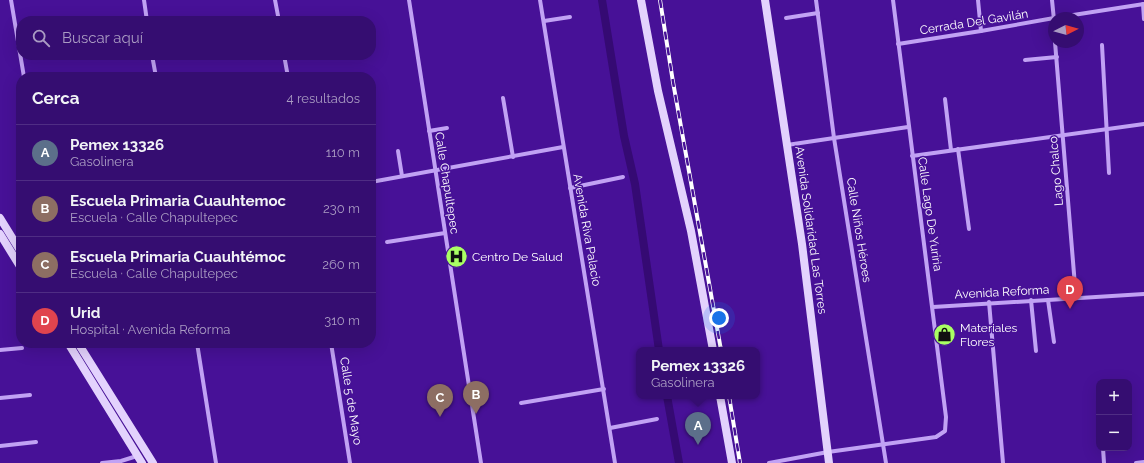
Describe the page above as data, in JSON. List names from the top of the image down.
{
  "streets": {
    "main road": ["Avenida Solidaridad Las Torres"],
    "street": [
      "Cerrada Del Gavilán",
      "Lago Chalco",
      "Calle Chapultepec",
      "Calle Lago De Yuriria",
      "Avenida Riva Palacio",
      "Calle Niños Héroes",
      "Avenida Reforma",
      "Calle 5 de Mayo"
    ]
  },
  "crossings": [
    ["Cerrada Del Gavilán", "Calle Lago De Yuriria"],
    ["Lago Chalco", "Avenida Reforma"],
    ["Calle Lago De Yuriria", "Calle Niños Héroes"],
    ["Calle Lago De Yuriria", "Avenida Reforma"]
  ],
  "places": {
    "hospital": ["Centro De Salud"],
    "shop": ["Materiales Flores"]
  },
  "north": "right",
  "page": {
    "search": "Buscar aquí",
    "heading": ["Cerca", "4 resultados"],
    "list": [
      {
        "mark": "A",
        "name": "Pemex 13326",
        "note": "Gasolinera",
        "value": "110 m"
      },
      {
        "mark": "B",
        "name": "Escuela Primaria Cuauhtemoc",
        "note": "Escuela · Calle Chapultepec",
        "value": "230 m"
      },
      {
        "mark": "C",
        "name": "Escuela Primaria Cuauhtémoc",
        "note": "Escuela · Calle Chapultepec",
        "value": "260 m"
      },
      {
        "mark": "D",
        "name": "Urid",
        "note": "Hospital · Avenida Reforma",
        "value": "310 m"
      }
    ],
    "pins": [
      "D",
      "B",
      "C",
      "A"
    ],
    "popup": ["Pemex 13326", "Gasolinera"],
    "map_buttons": ["+", "−"]
  }
}
